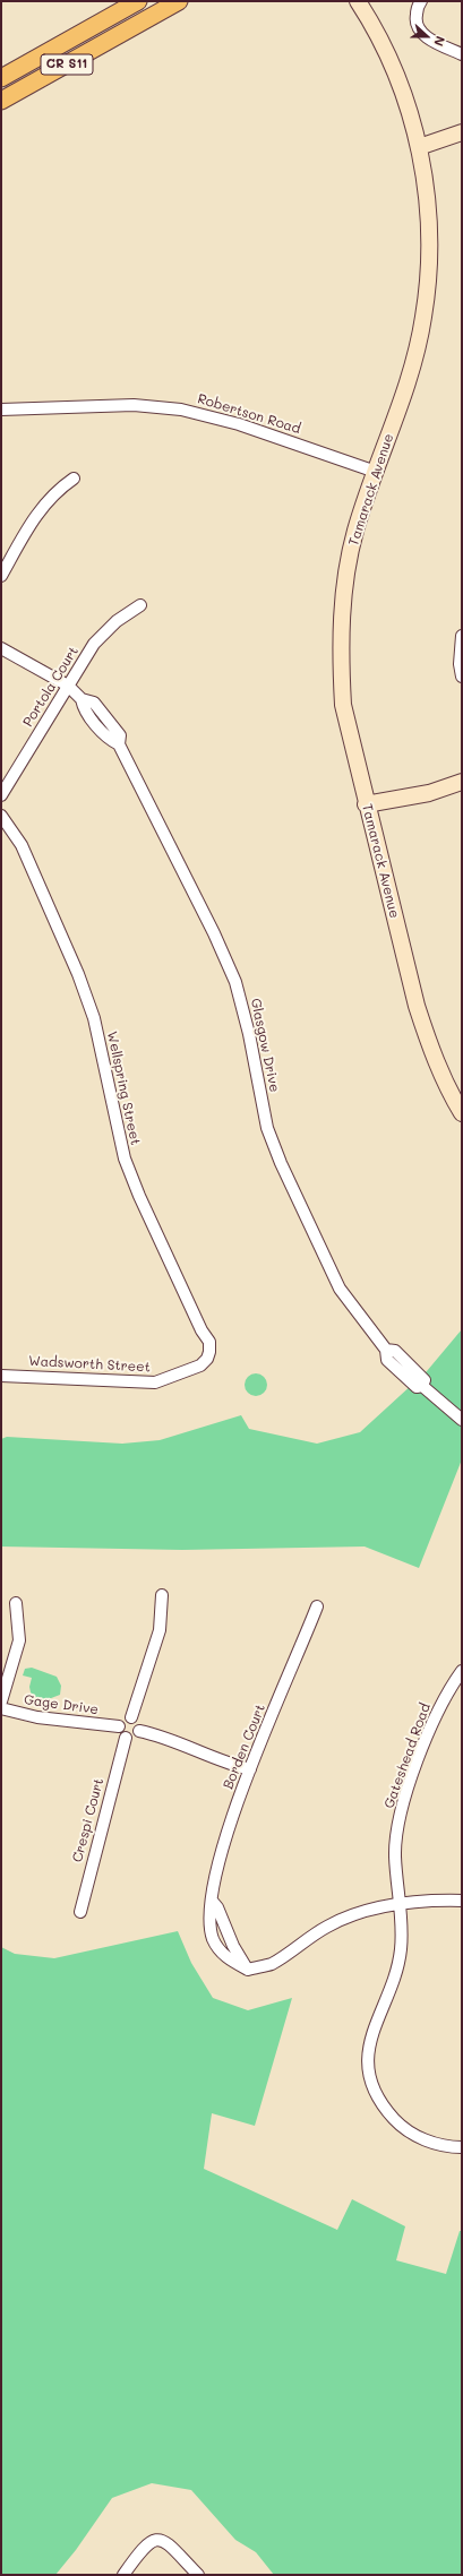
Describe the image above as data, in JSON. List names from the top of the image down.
{
  "streets": {
    "main road": ["CR S11", "Tamarack Avenue"],
    "street": [
      "Robertson Road",
      "Portola Court",
      "Glasgow Drive",
      "Wellspring Street",
      "Wadsworth Street",
      "Gage Drive",
      "Borden Court",
      "Gateshead Road",
      "Crespi Court"
    ]
  },
  "crossings": [
    ["Robertson Road", "Tamarack Avenue"],
    ["Portola Court", "Glasgow Drive"],
    ["Wellspring Street", "Wadsworth Street"],
    ["Gage Drive", "Crespi Court"],
    ["Borden Court", "Gateshead Road"]
  ],
  "north": "right"
}
